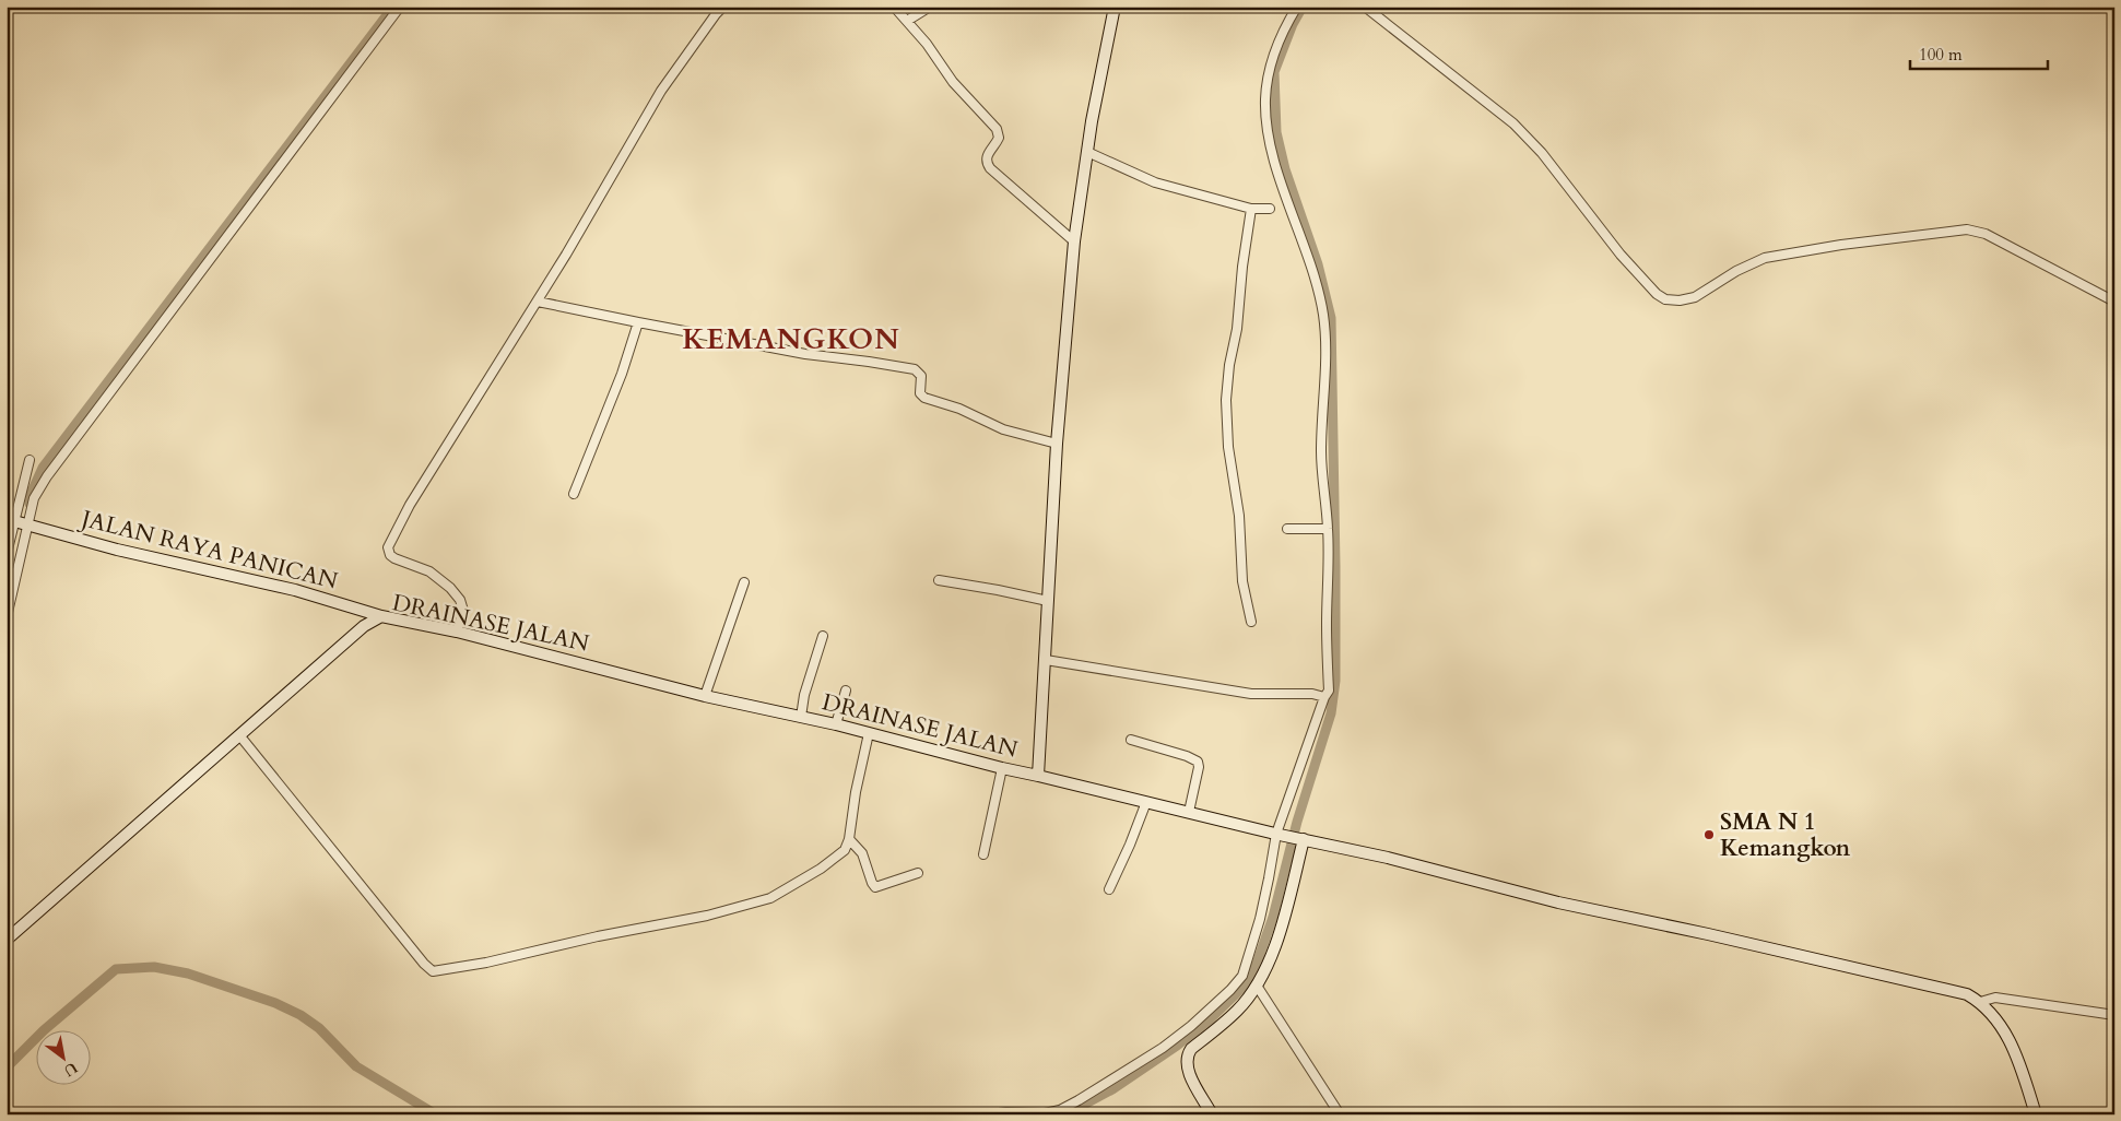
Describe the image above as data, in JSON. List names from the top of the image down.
{
  "streets": {
    "street": ["JALAN RAYA PANICAN", "DRAINASE JALAN"]
  },
  "crossings": [
    ["JALAN RAYA PANICAN", "DRAINASE JALAN"]
  ],
  "districts": ["KEMANGKON"],
  "places": ["SMA N 1 Kemangkon"],
  "scale_bar": "100 m",
  "north": "bottom right"
}
